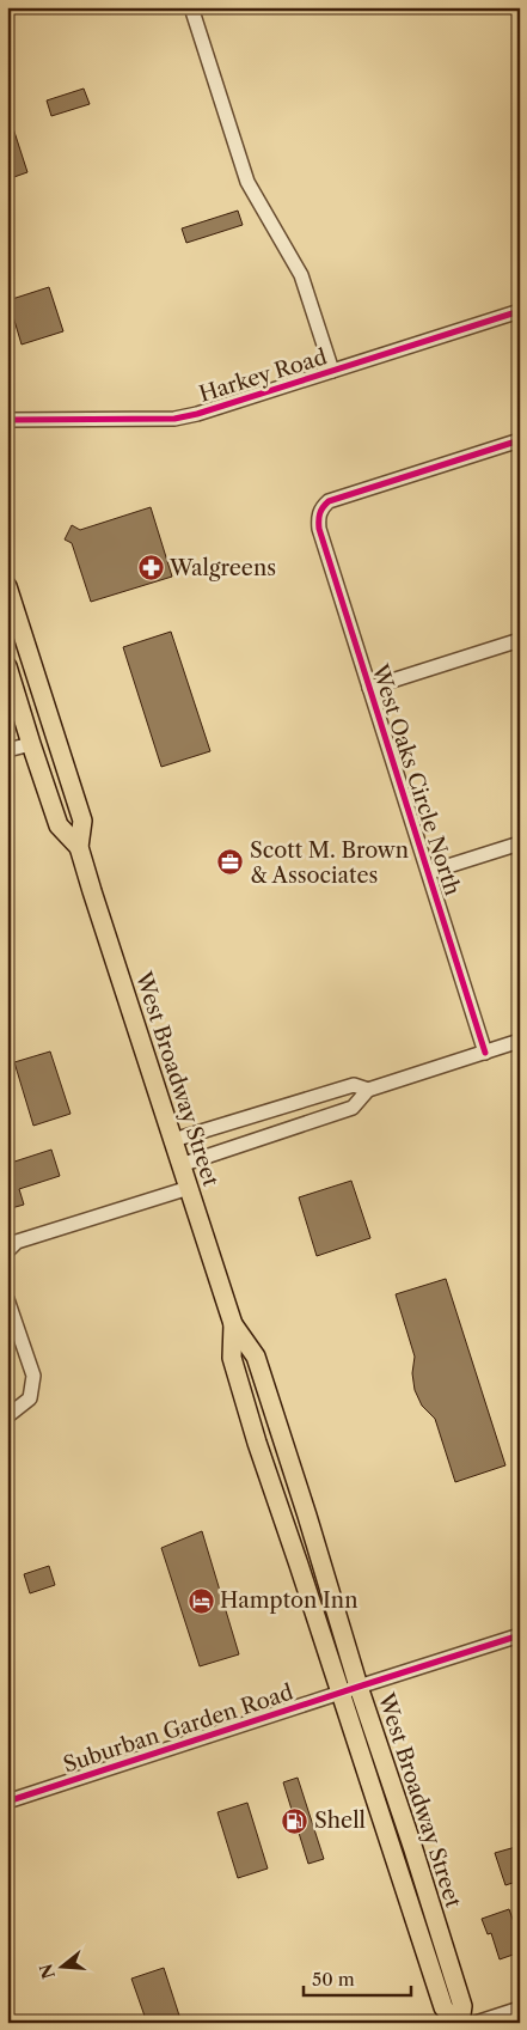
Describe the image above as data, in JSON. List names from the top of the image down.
{
  "streets": {
    "main road": ["West Broadway Street"],
    "street": ["Harkey Road", "West Oaks Circle North", "Suburban Garden Road"]
  },
  "crossings": [
    ["West Broadway Street", "Suburban Garden Road"]
  ],
  "places": {
    "pharmacy": ["Walgreens"],
    "office": ["Scott M. Brown & Associates"],
    "hotel": ["Hampton Inn"],
    "fuel station": ["Shell"]
  },
  "scale_bar": "50 m",
  "north": "left"
}
